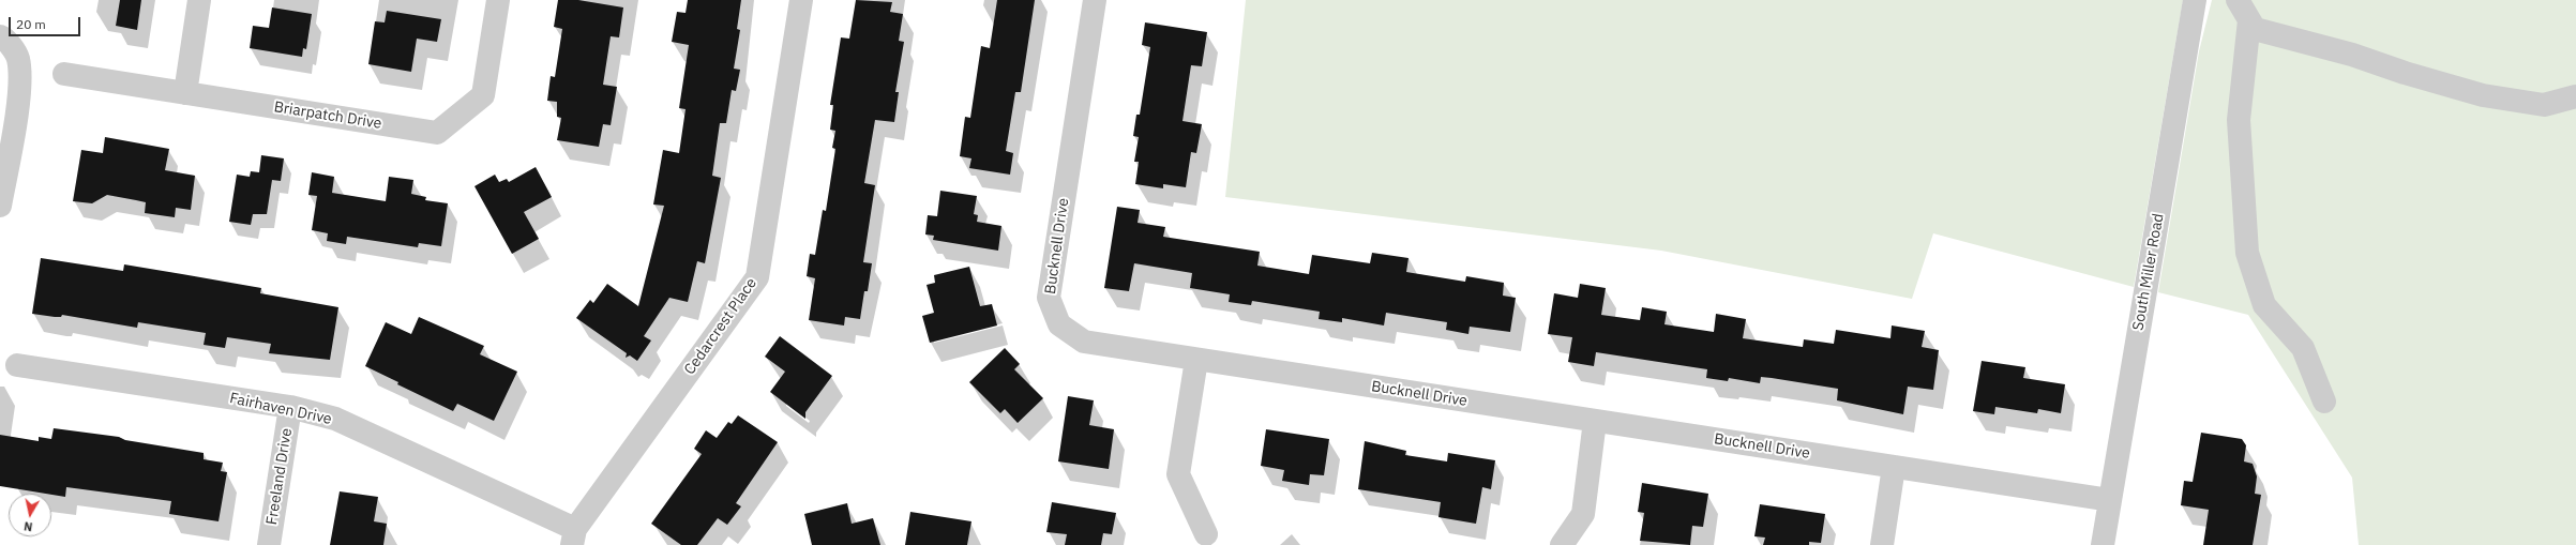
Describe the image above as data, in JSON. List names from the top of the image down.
{
  "streets": {
    "street": [
      "Briarpatch Drive",
      "Bucknell Drive",
      "South Miller Road",
      "Cedarcrest Place",
      "Fairhaven Drive",
      "Freeland Drive"
    ]
  },
  "crossings": [
    ["Bucknell Drive", "South Miller Road"],
    ["Cedarcrest Place", "Fairhaven Drive"],
    ["Fairhaven Drive", "Freeland Drive"]
  ],
  "scale_bar": "20 m",
  "north": "bottom"
}
